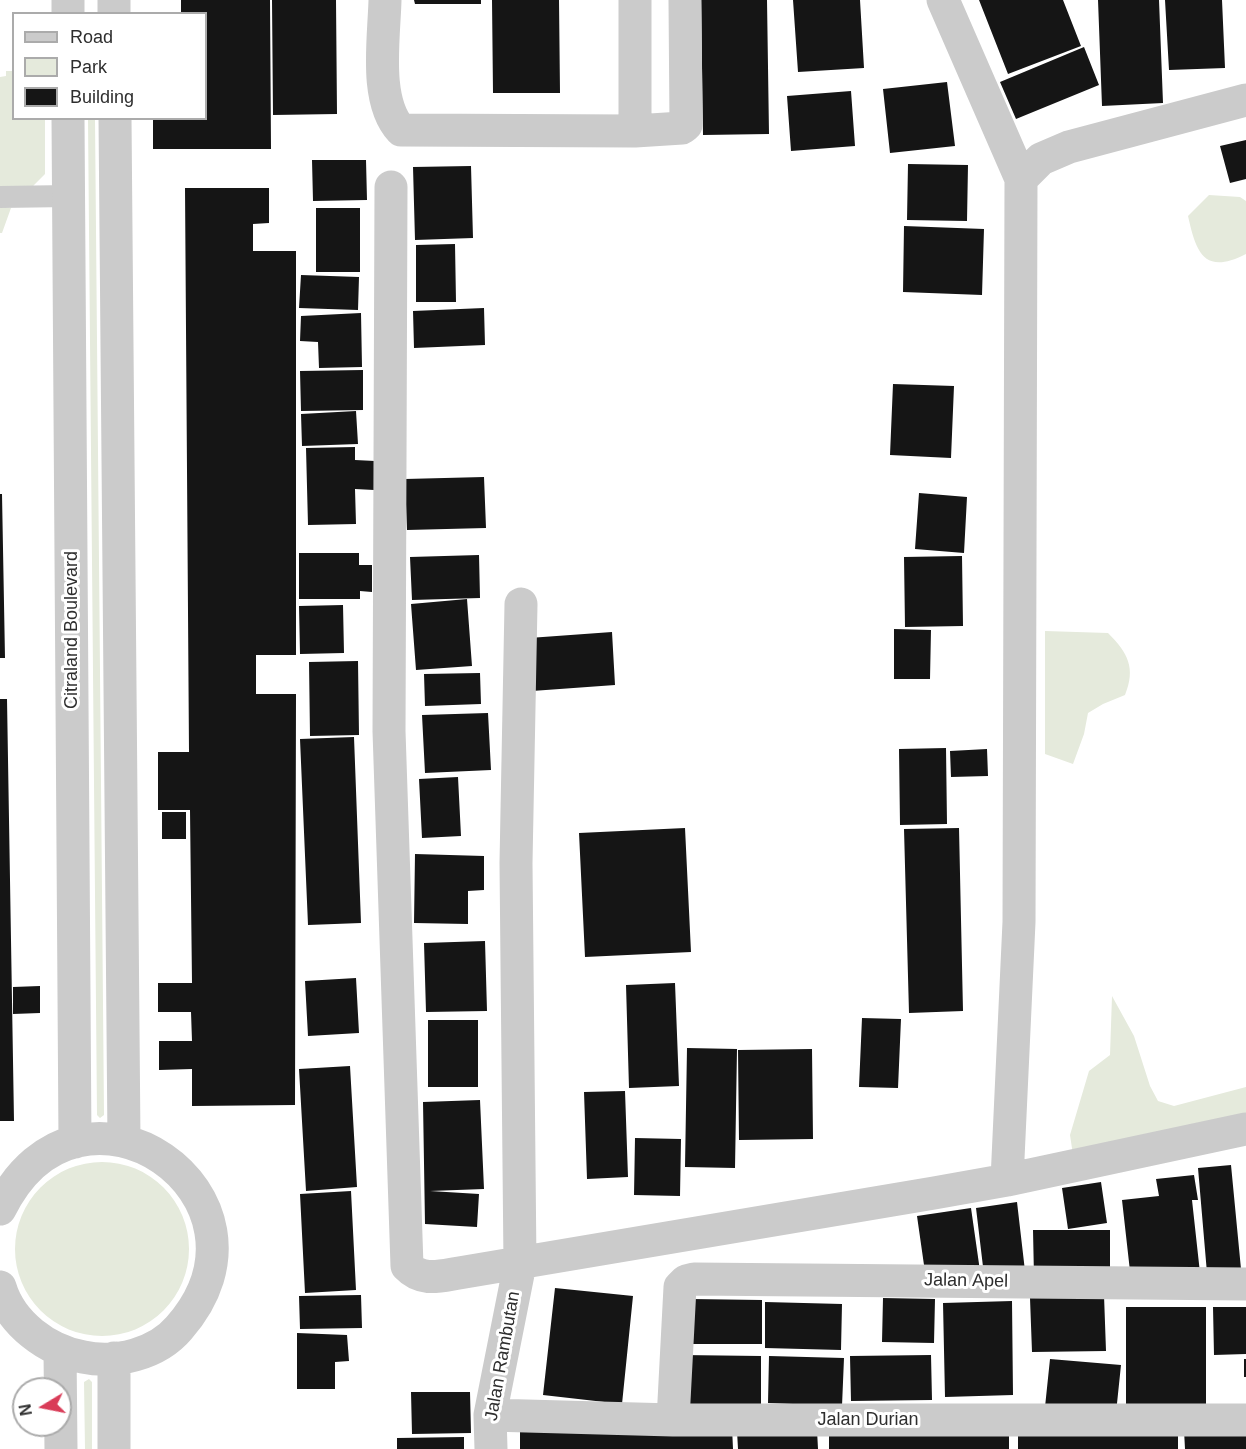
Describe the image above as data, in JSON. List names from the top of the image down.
{
  "streets": {
    "street": [
      "Citraland Boulevard",
      "Jalan Apel",
      "Jalan Rambutan",
      "Jalan Durian"
    ]
  },
  "crossings": [
    ["Jalan Apel", "Jalan Durian"],
    ["Jalan Rambutan", "Jalan Durian"]
  ],
  "legend": ["Road", "Park", "Building"],
  "north": "left"
}
